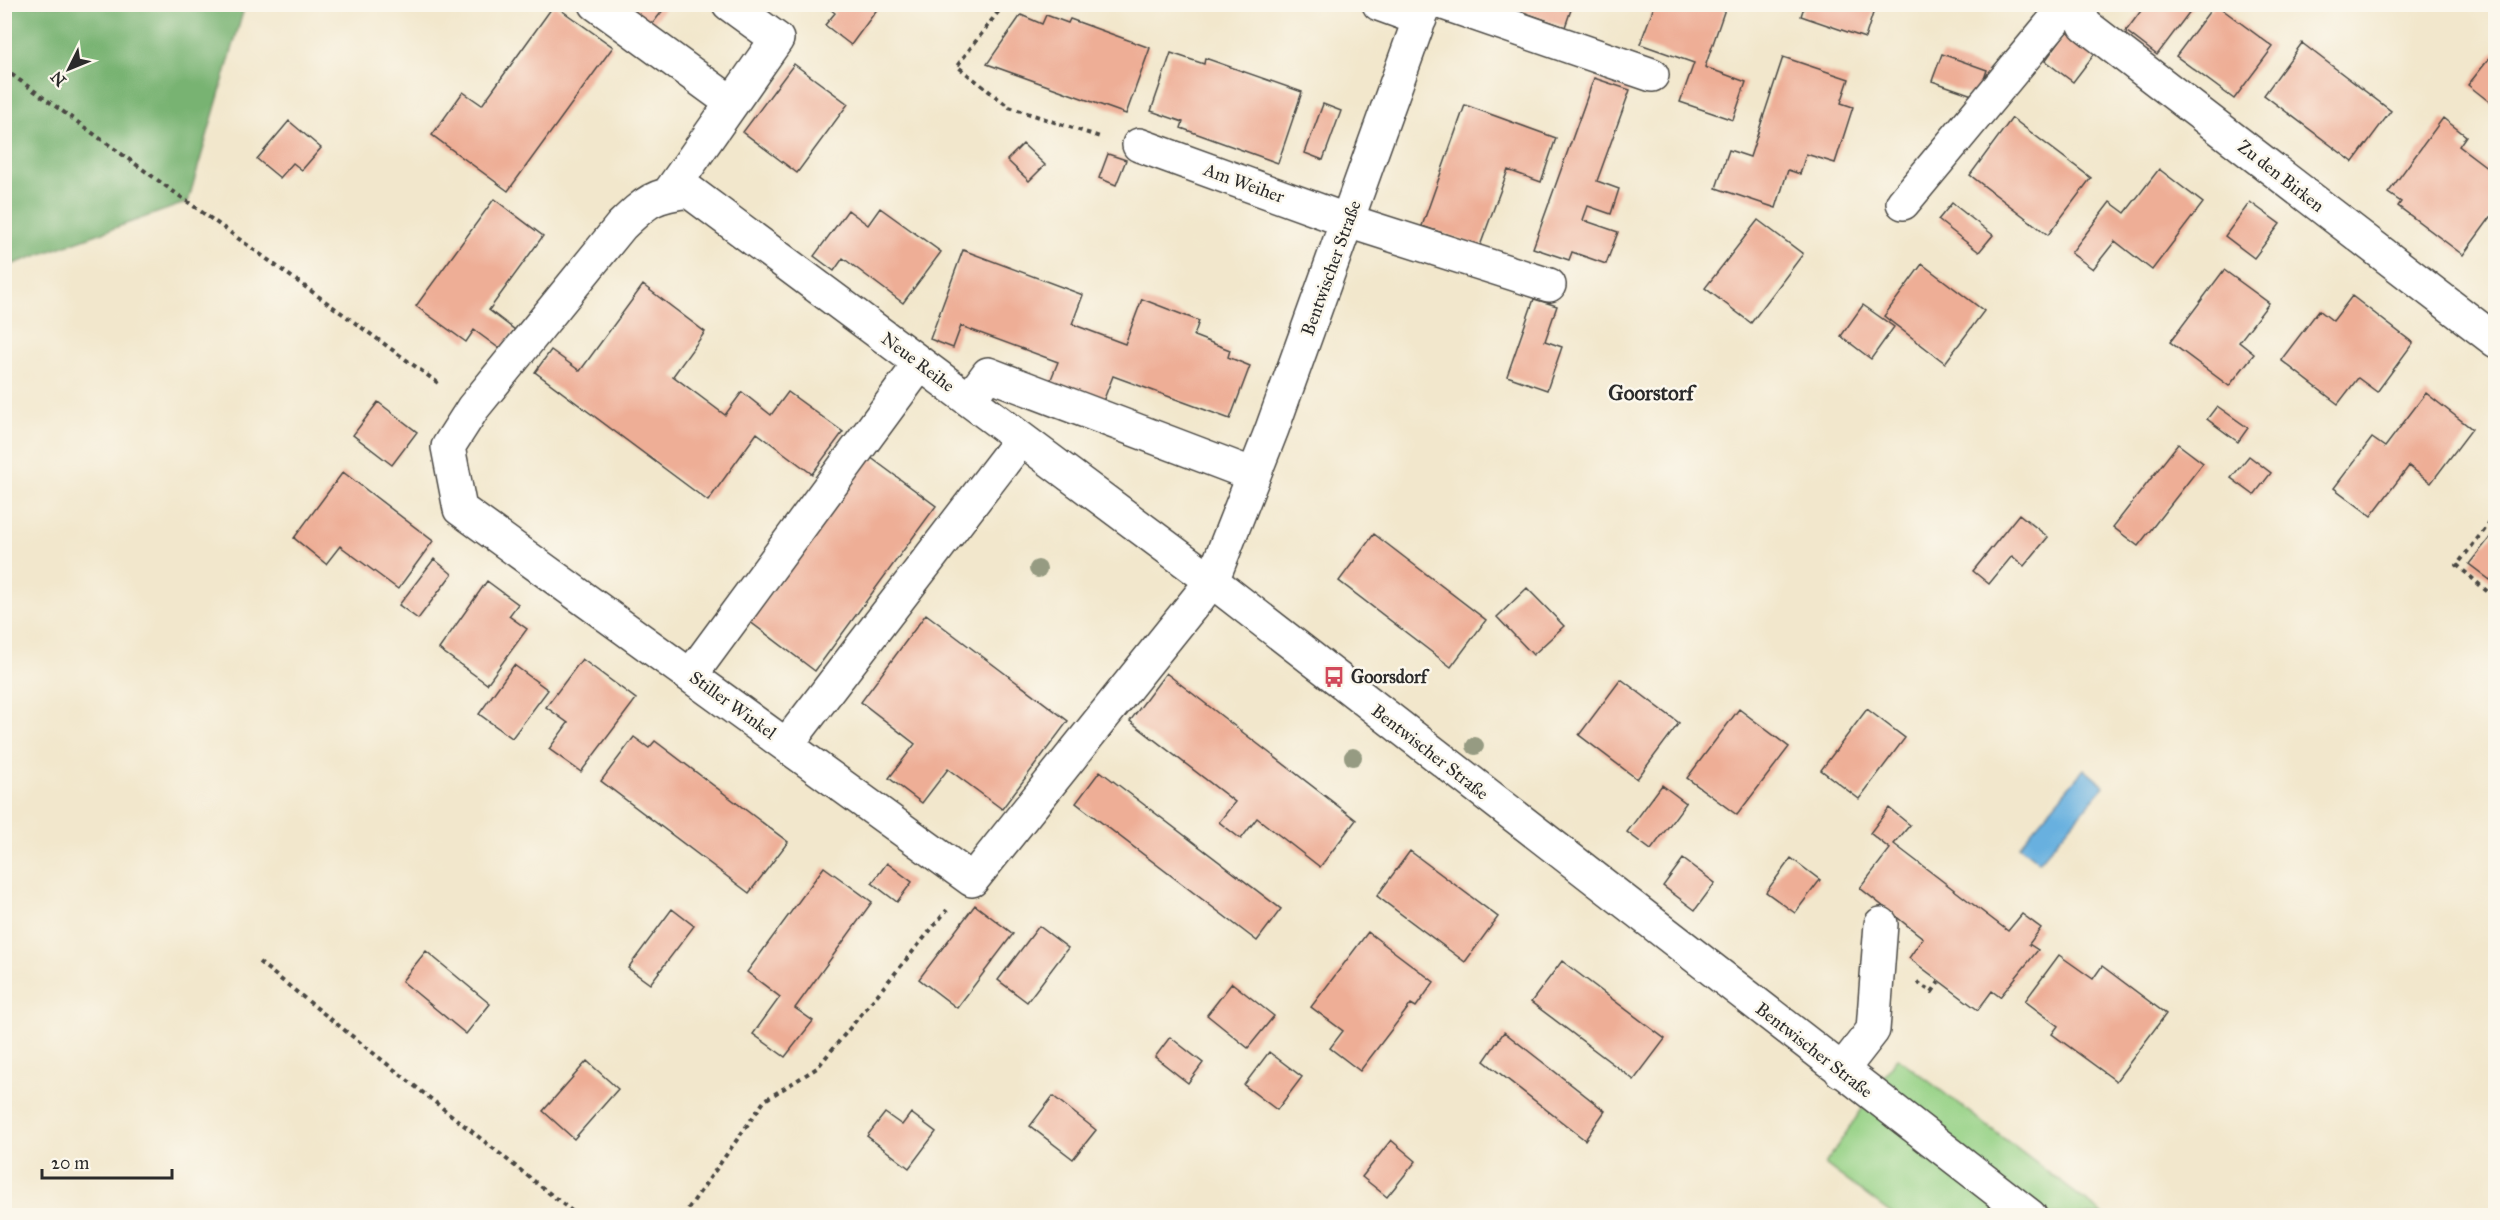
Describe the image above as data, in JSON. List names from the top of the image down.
{
  "streets": {
    "street": [
      "Zu den Birken",
      "Am Weiher",
      "Bentwischer Straße",
      "Neue Reihe",
      "Stiller Winkel"
    ]
  },
  "crossings": [
    ["Am Weiher", "Bentwischer Straße"],
    ["Bentwischer Straße", "Neue Reihe"],
    ["Neue Reihe", "Stiller Winkel"]
  ],
  "districts": ["Goorstorf"],
  "places": {
    "bus stop": ["Goorsdorf"]
  },
  "scale_bar": "20 m",
  "north": "bottom left"
}
